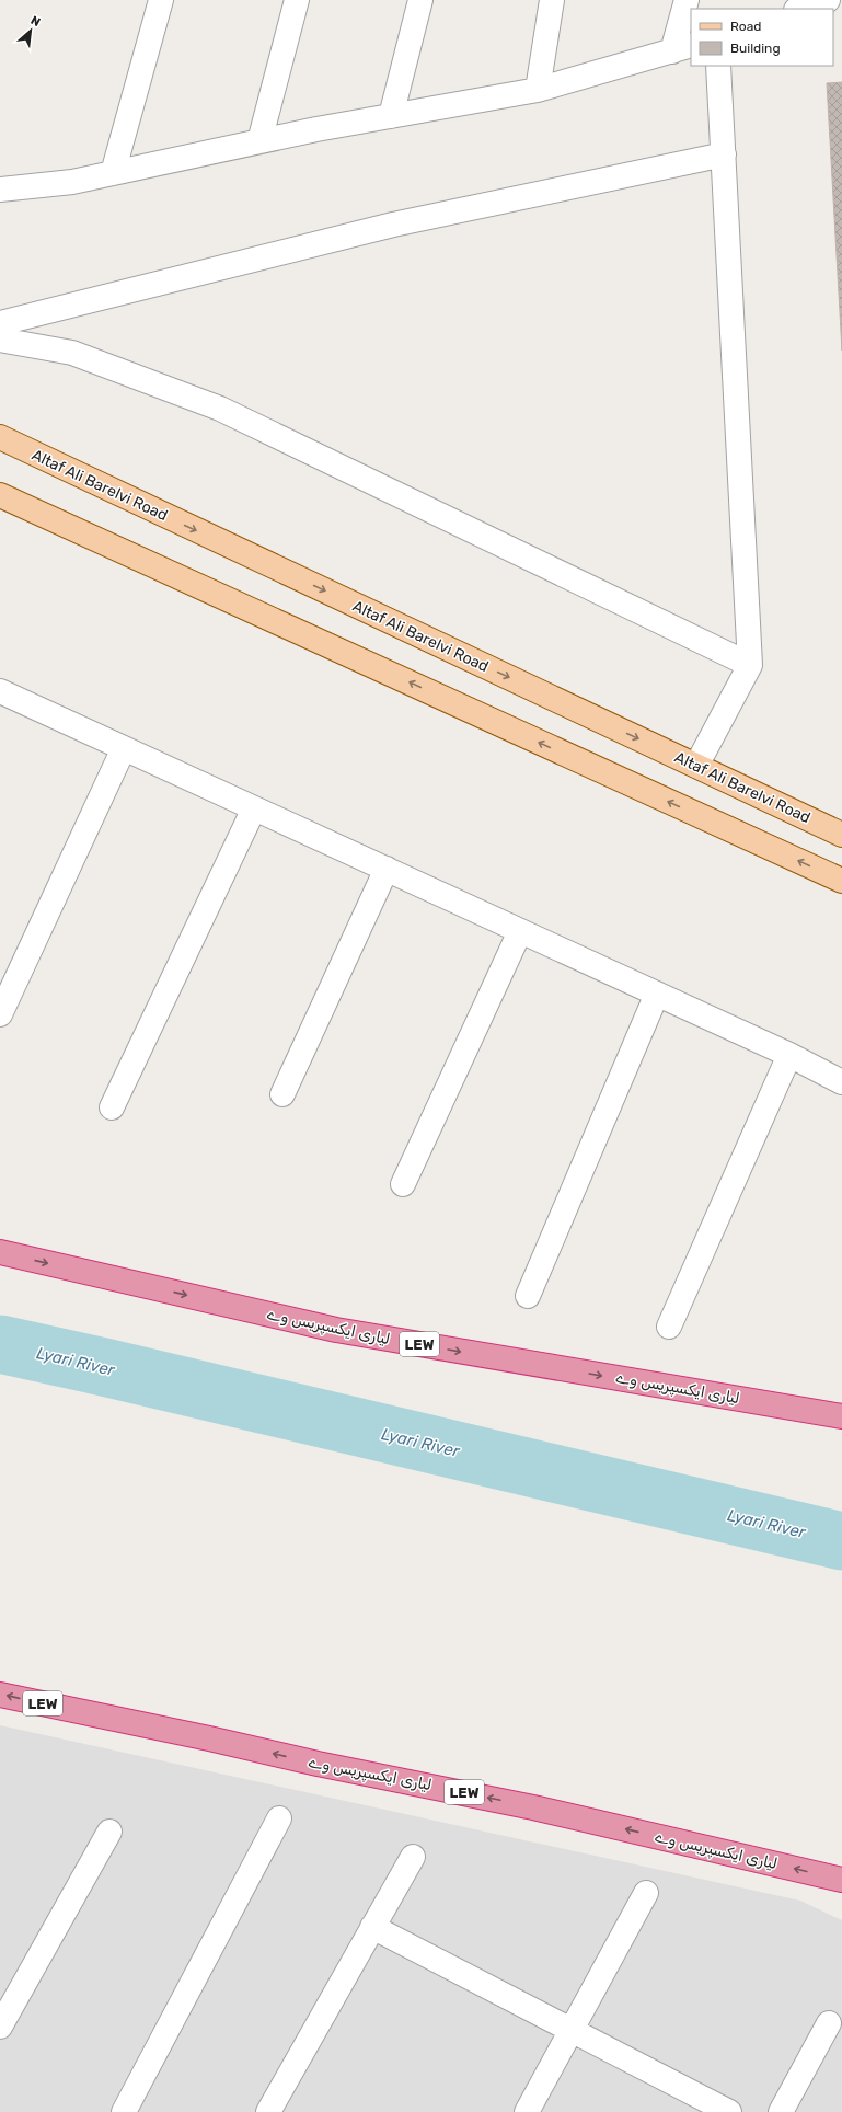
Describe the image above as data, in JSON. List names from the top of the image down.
{
  "streets": {
    "highway": ["لیاری ایکسپریس وے", "LEW"],
    "main road": ["Altaf Ali Barelvi Road"]
  },
  "water": ["Lyari River"],
  "legend": ["Road", "Building"],
  "north": "top right"
}
